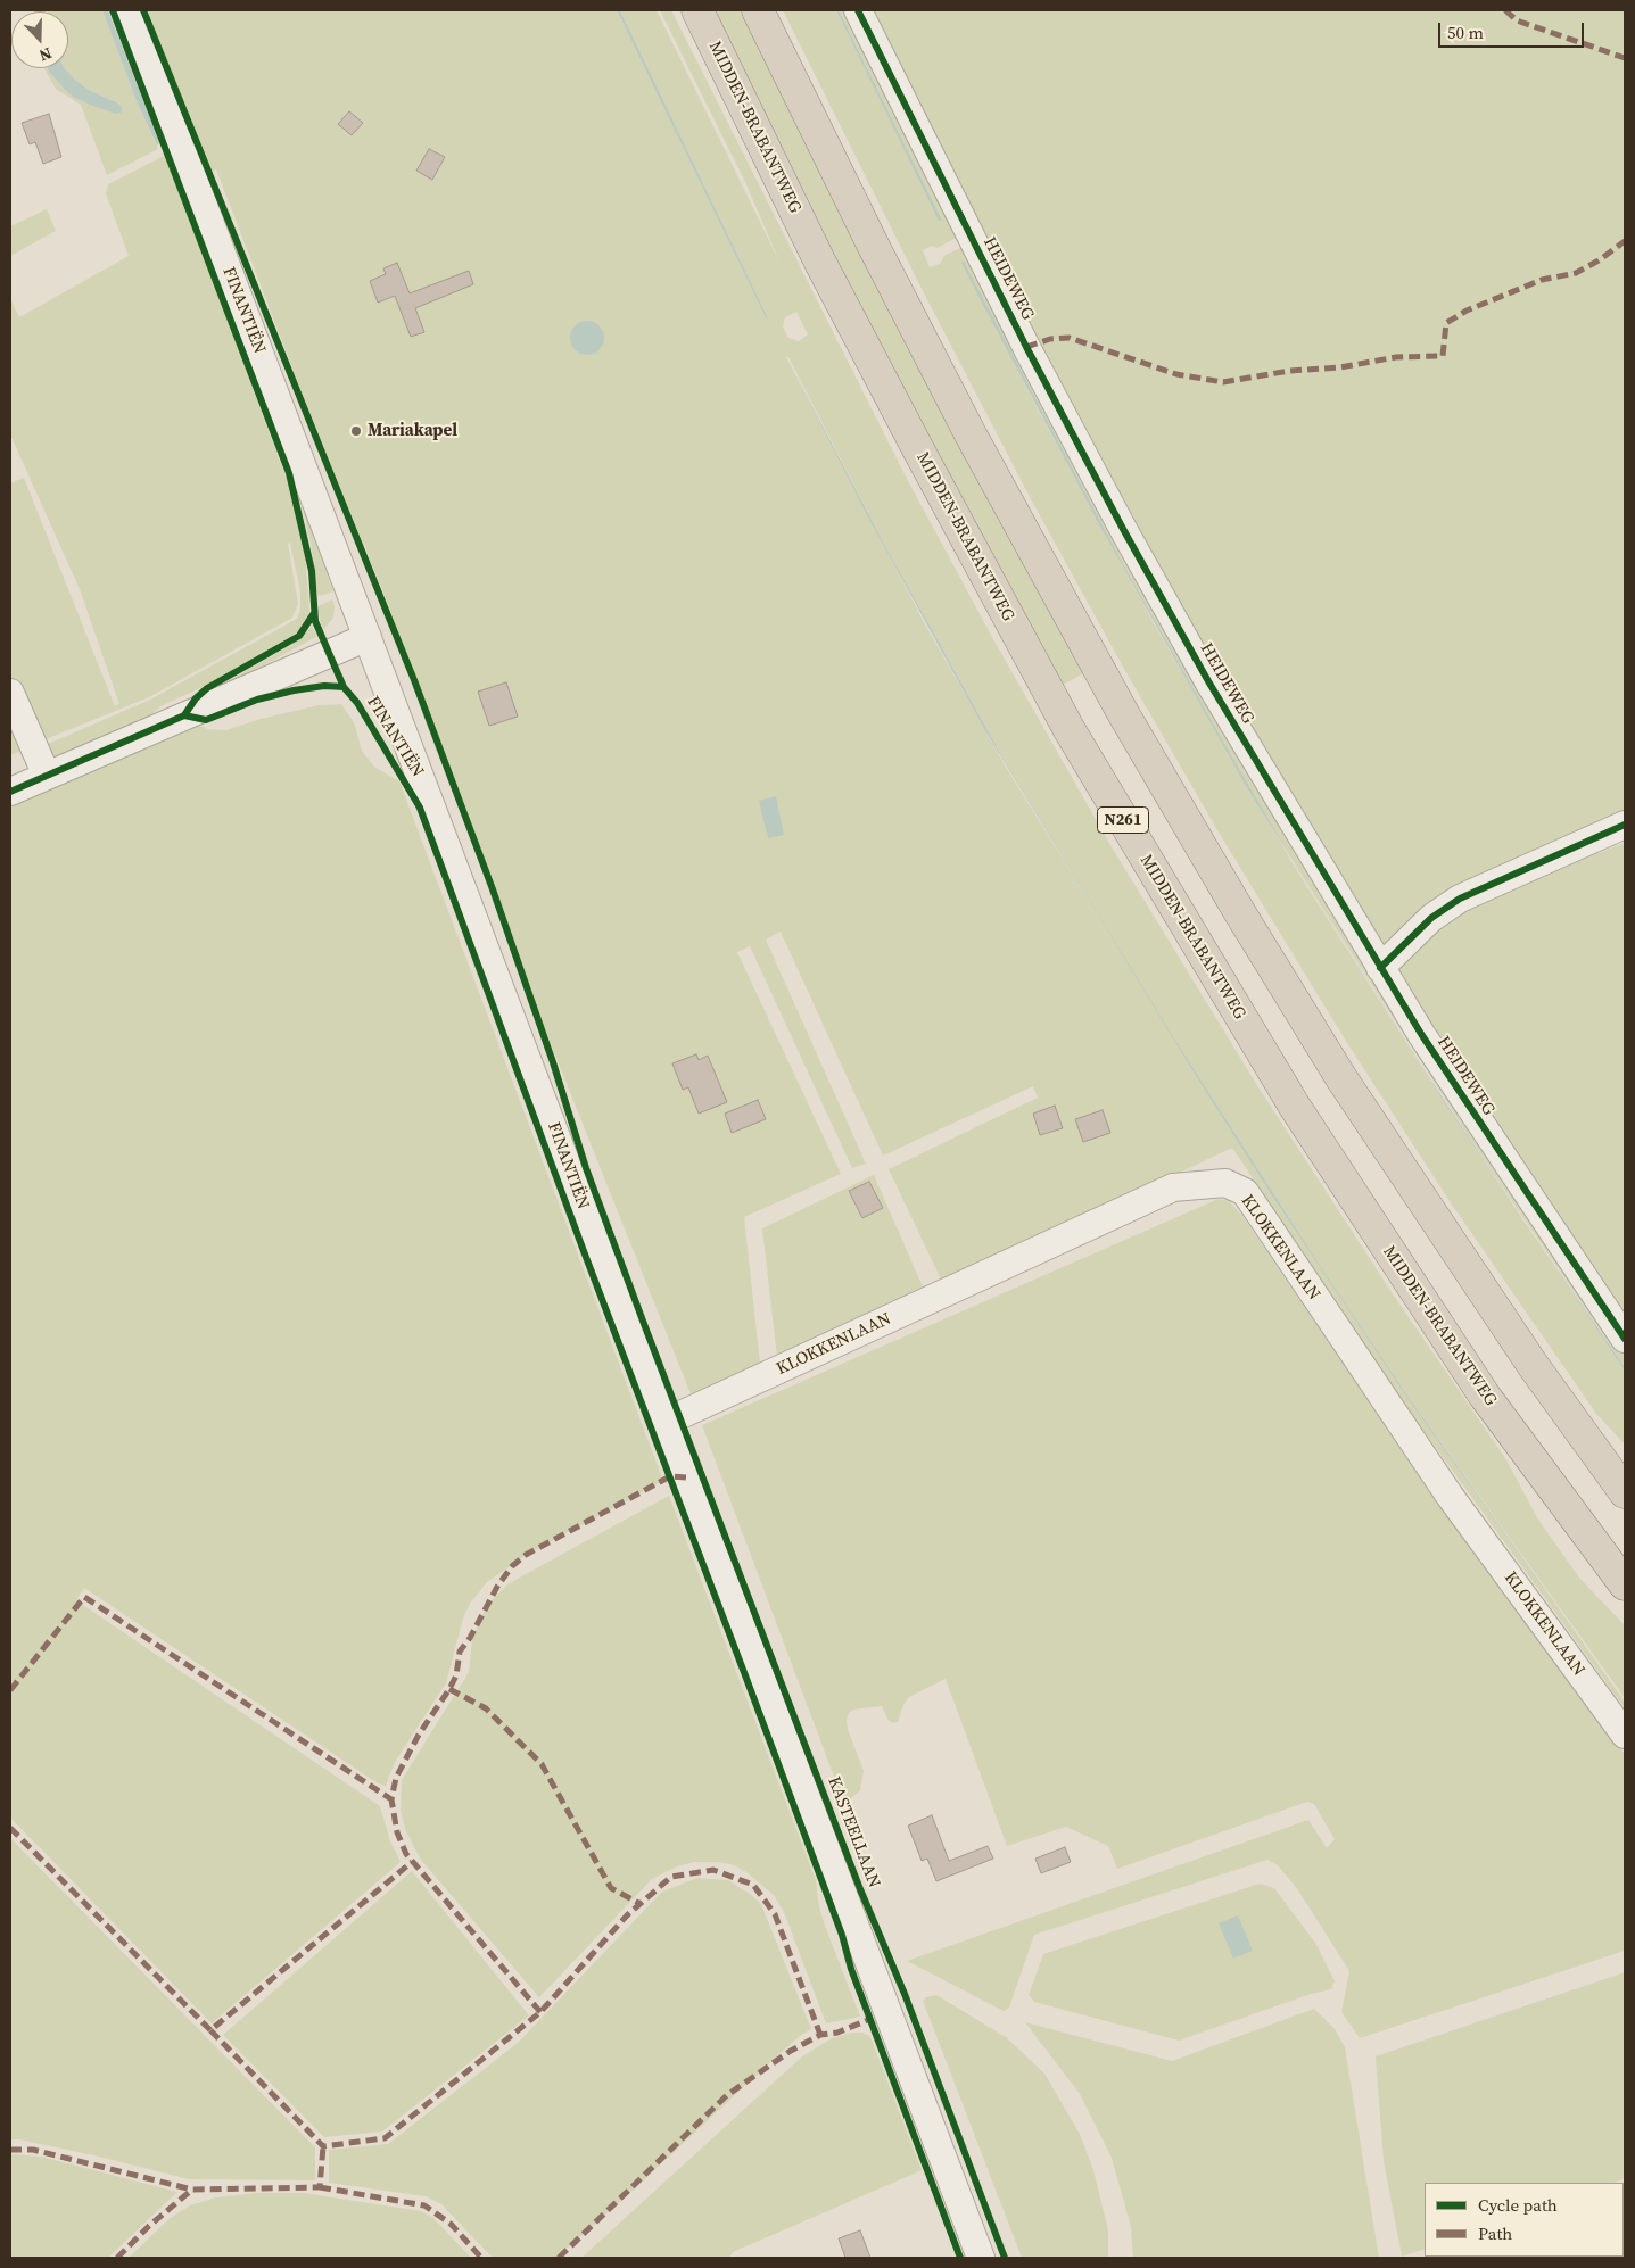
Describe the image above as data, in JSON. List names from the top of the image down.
{
  "streets": {
    "highway": ["MIDDEN-BRABANTWEG", "N261"],
    "street": [
      "HEIDEWEG",
      "FINANTIËN",
      "KLOKKENLAAN",
      "KASTEELLAAN"
    ]
  },
  "crossings": [
    ["FINANTIËN", "KLOKKENLAAN"],
    ["FINANTIËN", "KASTEELLAAN"],
    ["KLOKKENLAAN", "KASTEELLAAN"]
  ],
  "places": ["Mariakapel"],
  "legend": ["Cycle path", "Path"],
  "scale_bar": "50 m",
  "north": "bottom"
}
